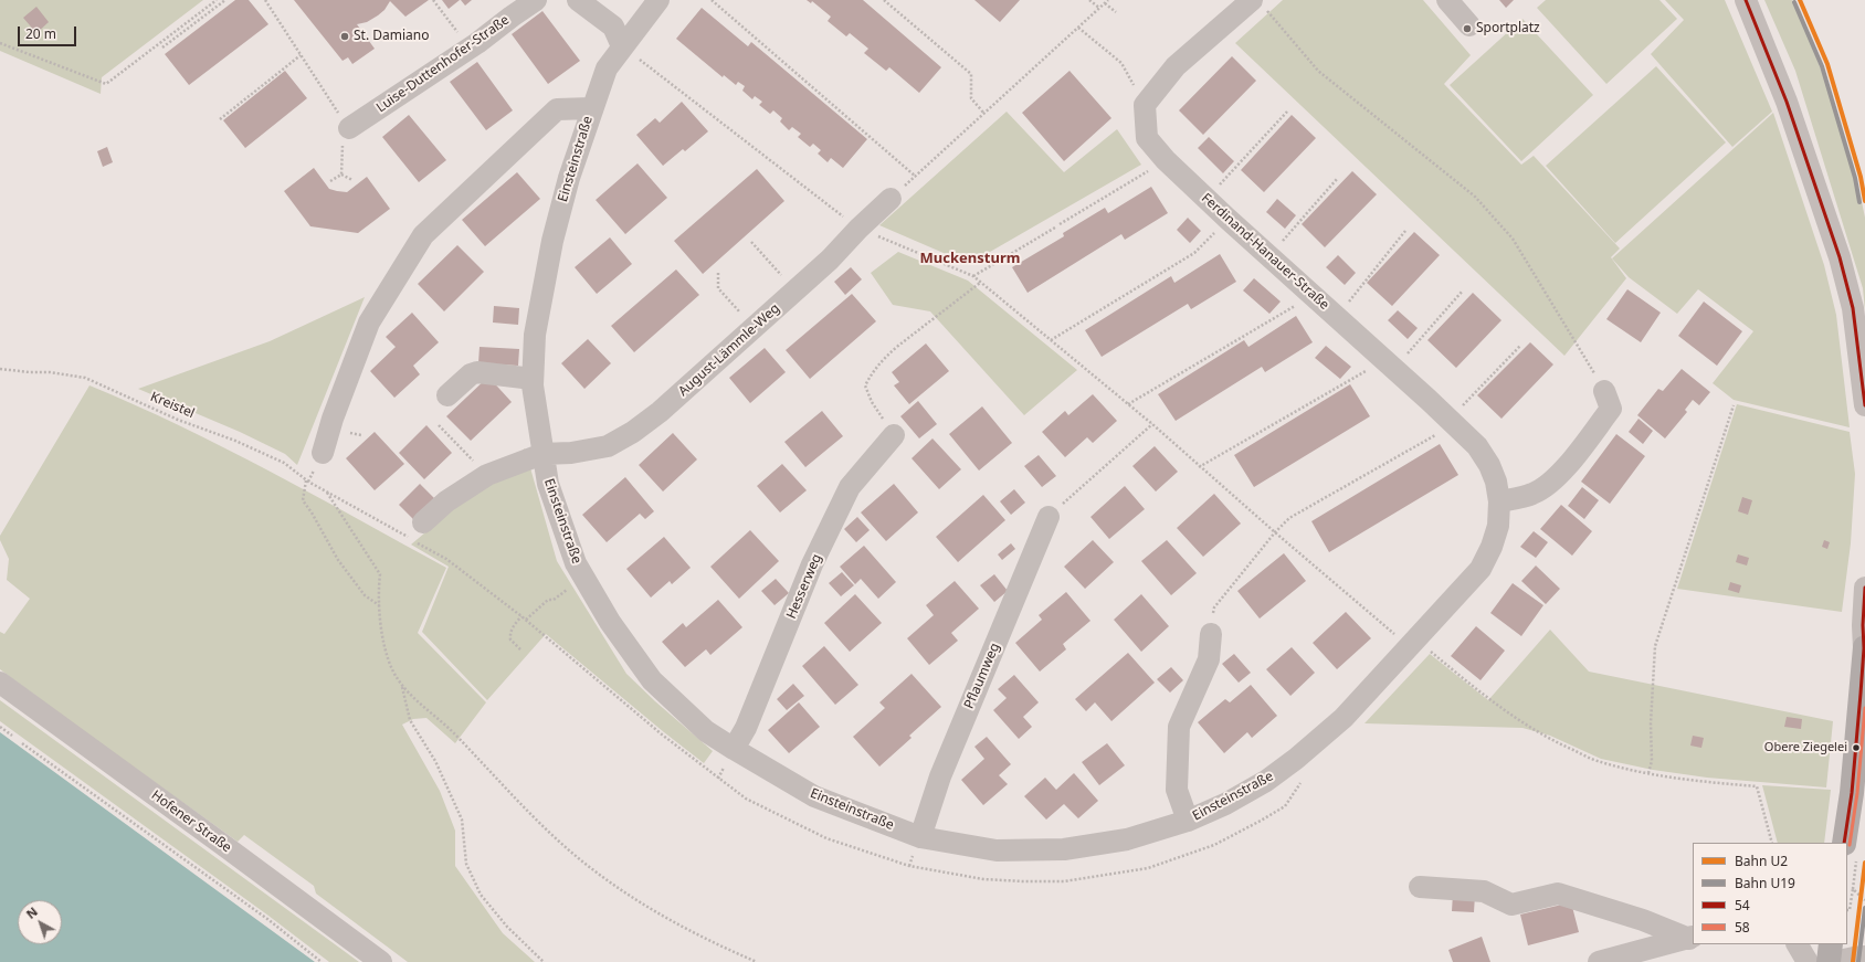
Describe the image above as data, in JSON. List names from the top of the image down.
{
  "streets": {
    "street": [
      "Luise-Duttenhofer-Straße",
      "Einsteinstraße",
      "Ferdinand-Hanauer-Straße",
      "August-Lämmle-Weg",
      "Hesserweg",
      "Pflaumweg",
      "Hofener Straße"
    ],
    "path": ["Kreistel"]
  },
  "crossings": [
    ["Einsteinstraße", "Ferdinand-Hanauer-Straße"],
    ["Einsteinstraße", "August-Lämmle-Weg"],
    ["Einsteinstraße", "Kreistel"],
    ["Einsteinstraße", "Hesserweg"],
    ["Einsteinstraße", "Pflaumweg"]
  ],
  "districts": ["Muckensturm"],
  "places": ["Sportplatz", "St. Damiano", "Obere Ziegelei"],
  "lines": [
    "rail line U2",
    "transit line 54",
    "rail line U19",
    "transit line 58"
  ],
  "legend": [
    "Bahn U2",
    "Bahn U19",
    "54",
    "58"
  ],
  "scale_bar": "20 m",
  "north": "top left"
}
